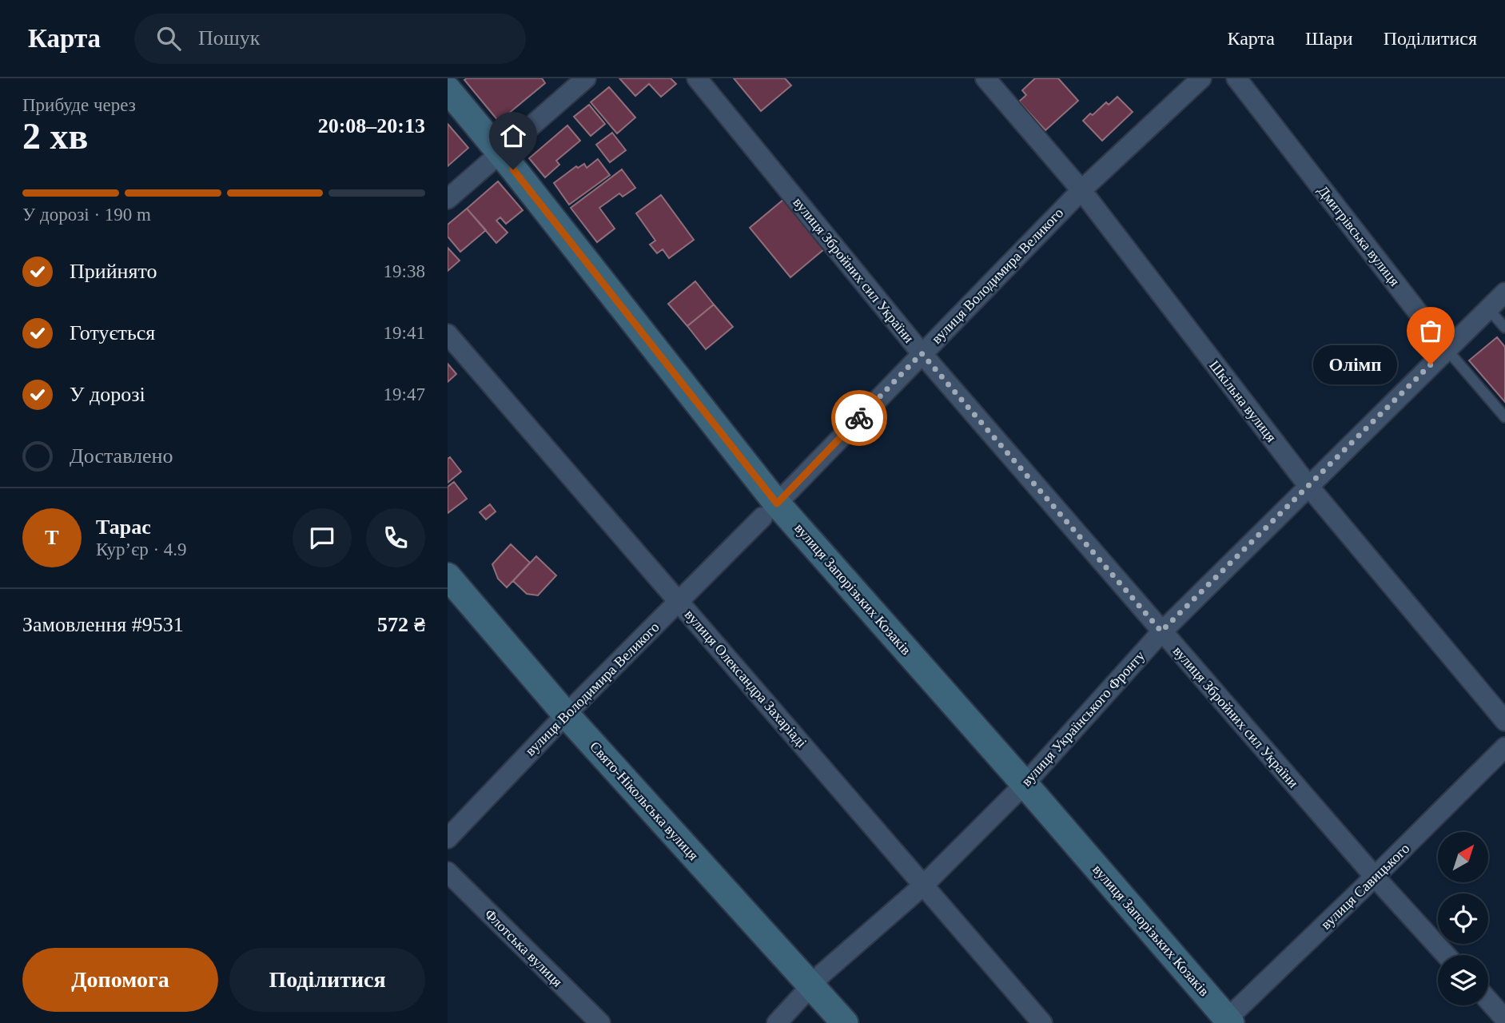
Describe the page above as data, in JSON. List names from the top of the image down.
{
  "streets": {
    "main road": ["вулиця Запорізьких Козаків", "Свято-Нікольська вулиця"],
    "street": [
      "Дмитрівська вулиця",
      "вулиця Збройних сил України",
      "вулиця Володимира Великого",
      "Шкільна вулиця",
      "вулиця Олександра Захаріаді",
      "вулиця Українського Фронту",
      "вулиця Савицького",
      "Флотська вулиця"
    ]
  },
  "crossings": [
    ["Дмитрівська вулиця", "вулиця Українського Фронту"],
    ["вулиця Збройних сил України", "вулиця Володимира Великого"],
    ["вулиця Збройних сил України", "вулиця Українського Фронту"],
    ["вулиця Збройних сил України", "вулиця Савицького"],
    ["вулиця Володимира Великого", "Шкільна вулиця"],
    ["вулиця Володимира Великого", "вулиця Запорізьких Козаків"],
    ["вулиця Володимира Великого", "вулиця Олександра Захаріаді"],
    ["вулиця Володимира Великого", "Свято-Нікольська вулиця"],
    ["Шкільна вулиця", "вулиця Українського Фронту"],
    ["вулиця Запорізьких Козаків", "вулиця Українського Фронту"],
    ["вулиця Запорізьких Козаків", "вулиця Савицького"],
    ["вулиця Олександра Захаріаді", "вулиця Українського Фронту"],
    ["вулиця Українського Фронту", "Свято-Нікольська вулиця"]
  ],
  "places": ["Олімп"],
  "north": "top right",
  "page": {
    "header": "Карта",
    "search": "Пошук",
    "nav": ["Карта", "Шари", "Поділитися"],
    "heading": ["2 хв", "Прибуде через", "20:08–20:13"],
    "panel": [
      "Тарас",
      "Кур’єр · 4.9",
      "Замовлення #9531",
      "572 ₴"
    ],
    "bar": "У дорозі · 190 m",
    "list": [
      ["Прийнято", "19:38"],
      ["Готується", "19:41"],
      ["У дорозі", "19:47"],
      "Доставлено"
    ],
    "bubble": "Олімп",
    "round": "Т",
    "buttons": ["Допомога", "Поділитися"]
  }
}
